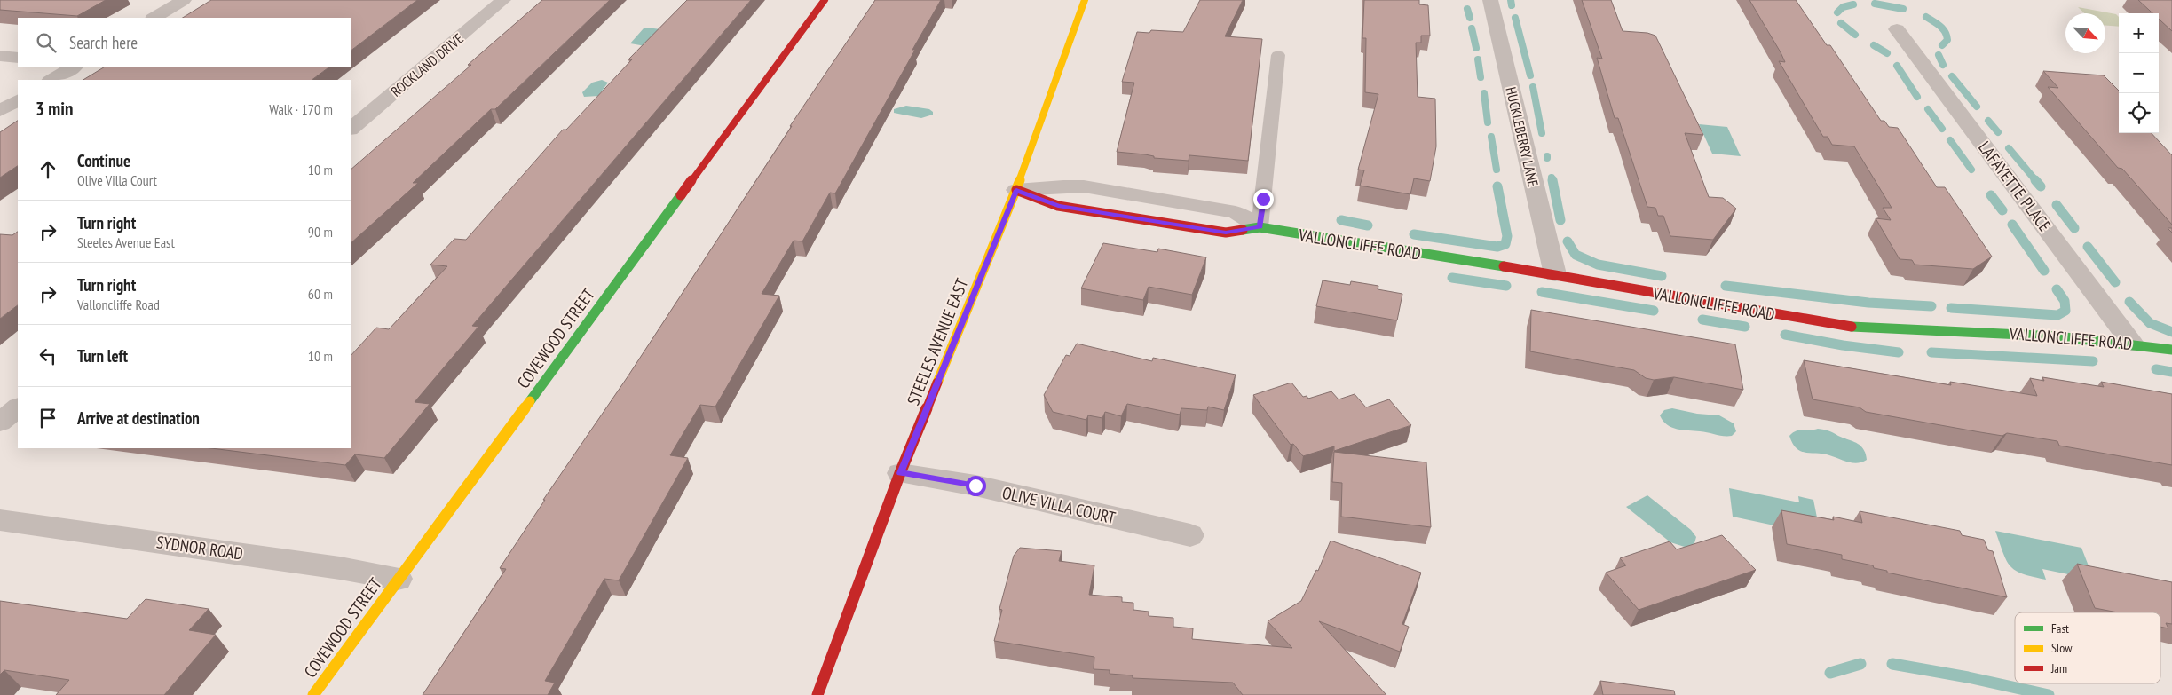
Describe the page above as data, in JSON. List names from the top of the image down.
{
  "streets": {
    "street": [
      "ROCKLAND DRIVE",
      "HUCKLEBERRY LANE",
      "LAFAYETTE PLACE",
      "VALLONCLIFFE ROAD",
      "COVEWOOD STREET",
      "STEELES AVENUE EAST",
      "OLIVE VILLA COURT",
      "SYDNOR ROAD"
    ]
  },
  "crossings": [
    ["HUCKLEBERRY LANE", "VALLONCLIFFE ROAD"],
    ["LAFAYETTE PLACE", "VALLONCLIFFE ROAD"],
    ["VALLONCLIFFE ROAD", "STEELES AVENUE EAST"],
    ["COVEWOOD STREET", "SYDNOR ROAD"],
    ["STEELES AVENUE EAST", "OLIVE VILLA COURT"]
  ],
  "legend": ["Fast", "Slow", "Jam"],
  "north": "bottom right",
  "page": {
    "map_buttons": ["+", "−"],
    "search": "Search here",
    "heading": ["3 min", "Walk · 170 m"],
    "list": [
      ["Continue", "Olive Villa Court", "10 m"],
      ["Turn right", "Steeles Avenue East", "90 m"],
      ["Turn right", "Valloncliffe Road", "60 m"],
      ["Turn left", "10 m"],
      "Arrive at destination"
    ]
  }
}
